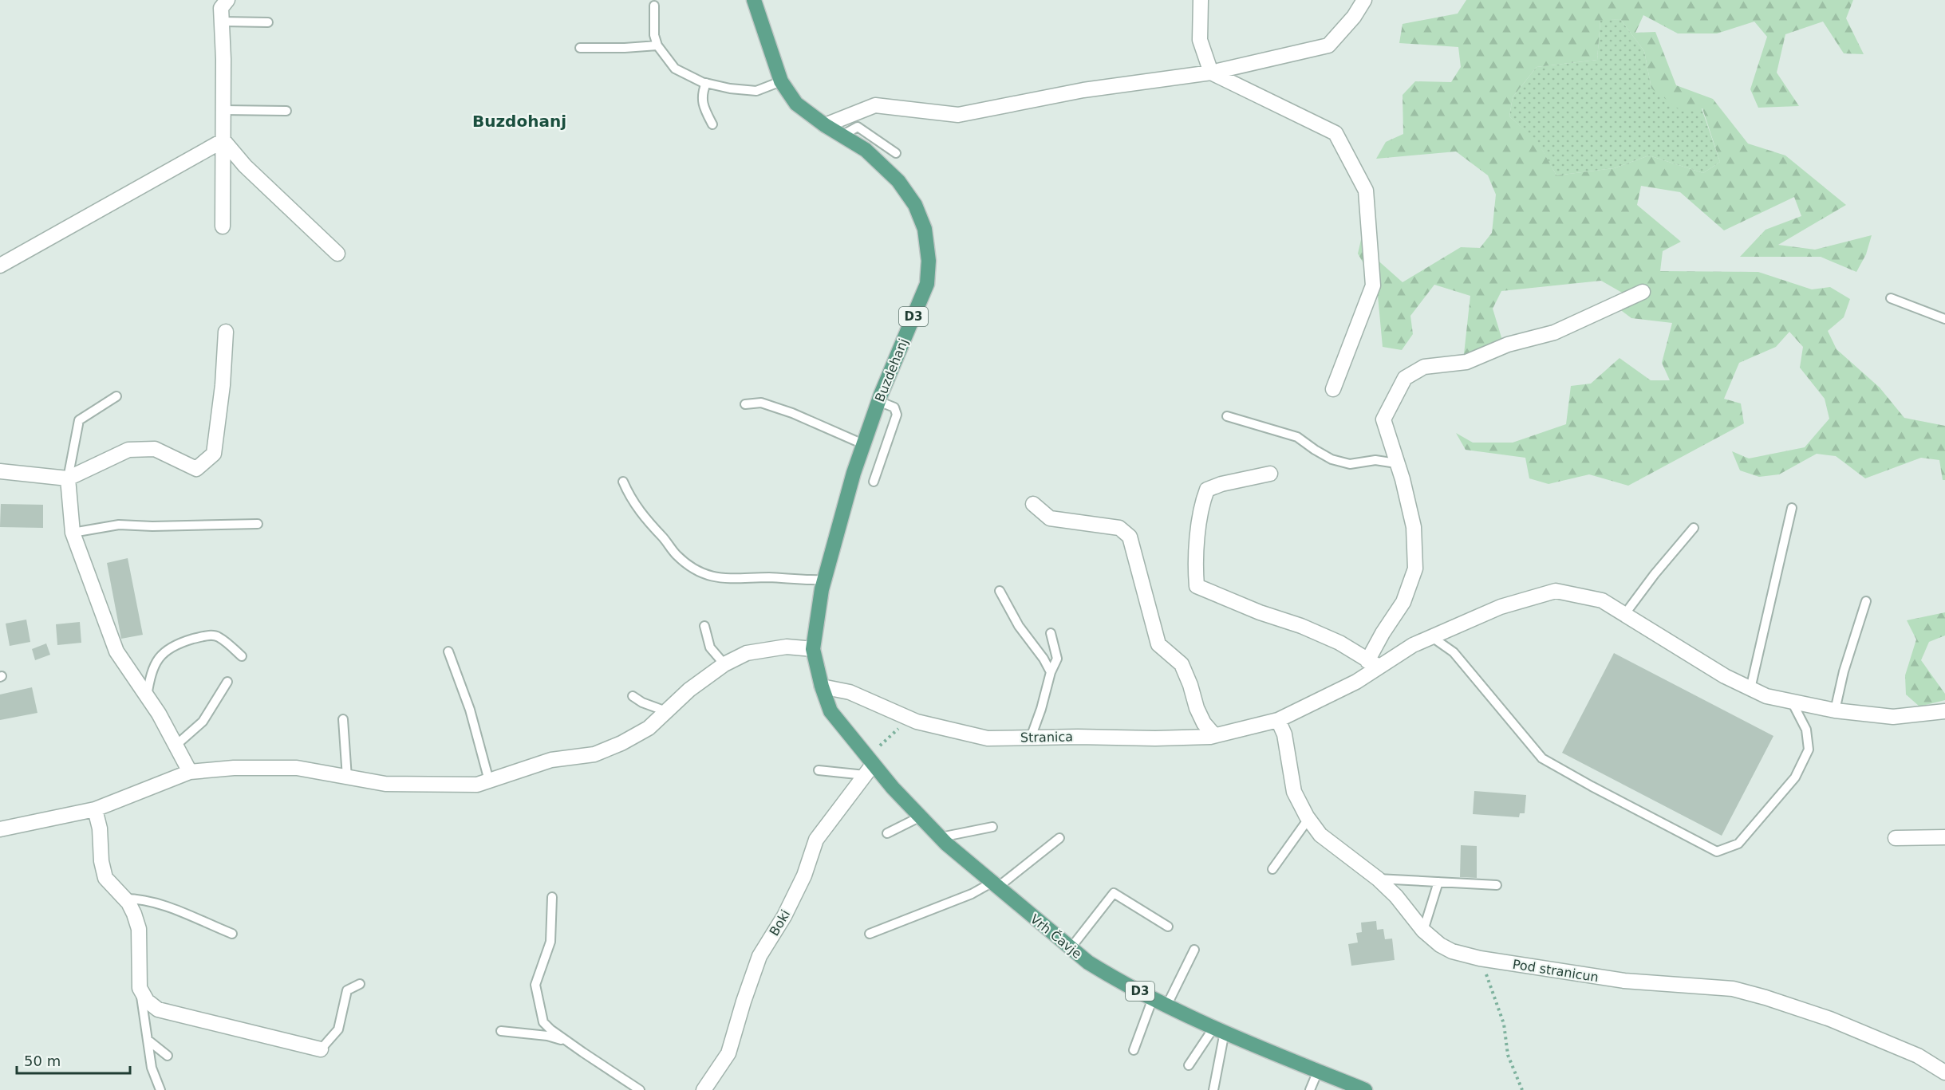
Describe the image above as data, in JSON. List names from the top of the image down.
{
  "streets": {
    "main road": ["D3", "Buzdehanj", "Vrh Čavje"],
    "street": ["Stranica", "Boki", "Pod stranicun"]
  },
  "crossings": [
    ["Buzdehanj", "Stranica"],
    ["Buzdehanj", "Vrh Čavje"],
    ["Stranica", "Vrh Čavje"],
    ["Stranica", "Pod stranicun"],
    ["Boki", "Vrh Čavje"]
  ],
  "districts": ["Buzdohanj"],
  "scale_bar": "50 m"
}
